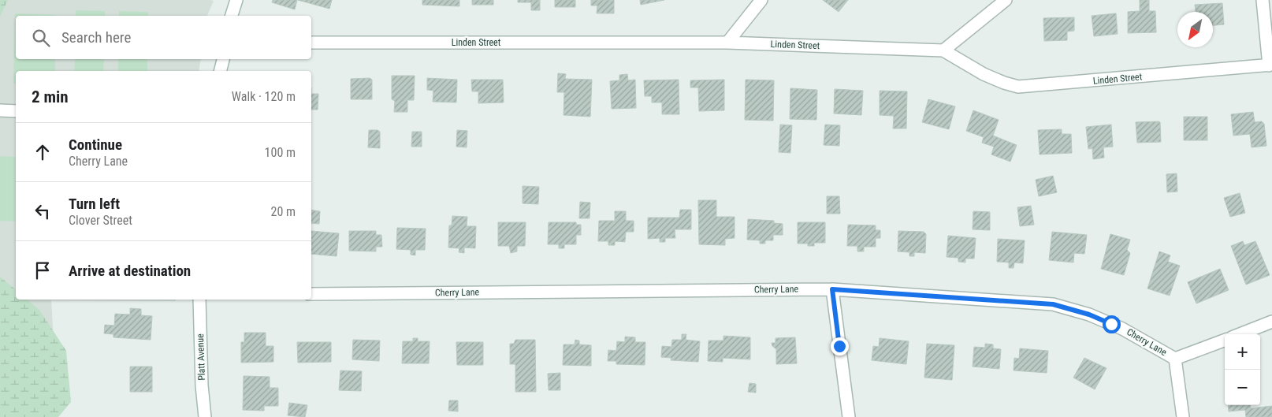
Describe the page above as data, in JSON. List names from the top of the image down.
{
  "streets": {
    "street": ["Linden Street", "Cherry Lane", "Platt Avenue"]
  },
  "north": "bottom left",
  "page": {
    "search": "Search here",
    "heading": ["2 min", "Walk · 120 m"],
    "list": [
      ["Continue", "Cherry Lane", "100 m"],
      ["Turn left", "Clover Street", "20 m"],
      "Arrive at destination"
    ],
    "map_buttons": ["+", "−"]
  }
}
